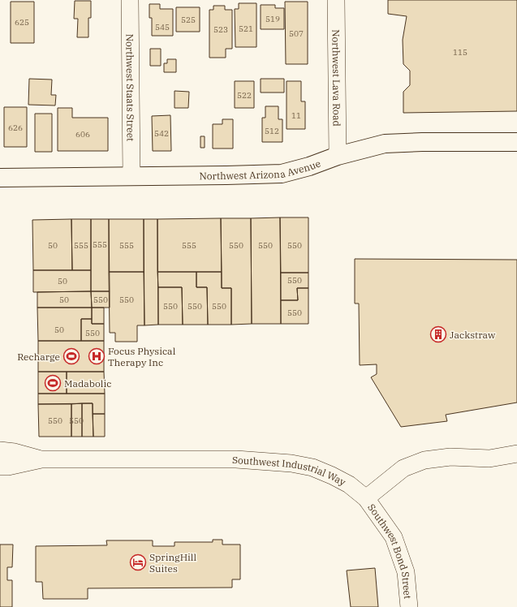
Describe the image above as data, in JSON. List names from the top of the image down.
{
  "streets": {
    "main road": ["Northwest Arizona Avenue"],
    "street": [
      "Northwest Lava Road",
      "Northwest Staats Street",
      "Southwest Industrial Way",
      "Southwest Bond Street"
    ]
  },
  "crossings": [
    ["Northwest Lava Road", "Northwest Arizona Avenue"],
    ["Northwest Staats Street", "Northwest Arizona Avenue"],
    ["Southwest Industrial Way", "Southwest Bond Street"]
  ],
  "places": {
    "building": ["Jackstraw"],
    "sports": ["Recharge", "Madabolic"],
    "hospital": ["Focus Physical Therapy Inc"],
    "hotel": ["SpringHill Suites"]
  },
  "house_numbers": [
    "519",
    "525",
    "625",
    "545",
    "521",
    "523",
    "507",
    "115",
    "522",
    "11",
    "626",
    "512",
    "542",
    "606",
    "555",
    "50",
    "555",
    "555",
    "555",
    "550",
    "550",
    "550",
    "550",
    "50",
    "50",
    "550",
    "550",
    "550",
    "550",
    "550",
    "550",
    "50",
    "550",
    "550",
    "550"
  ]
}
